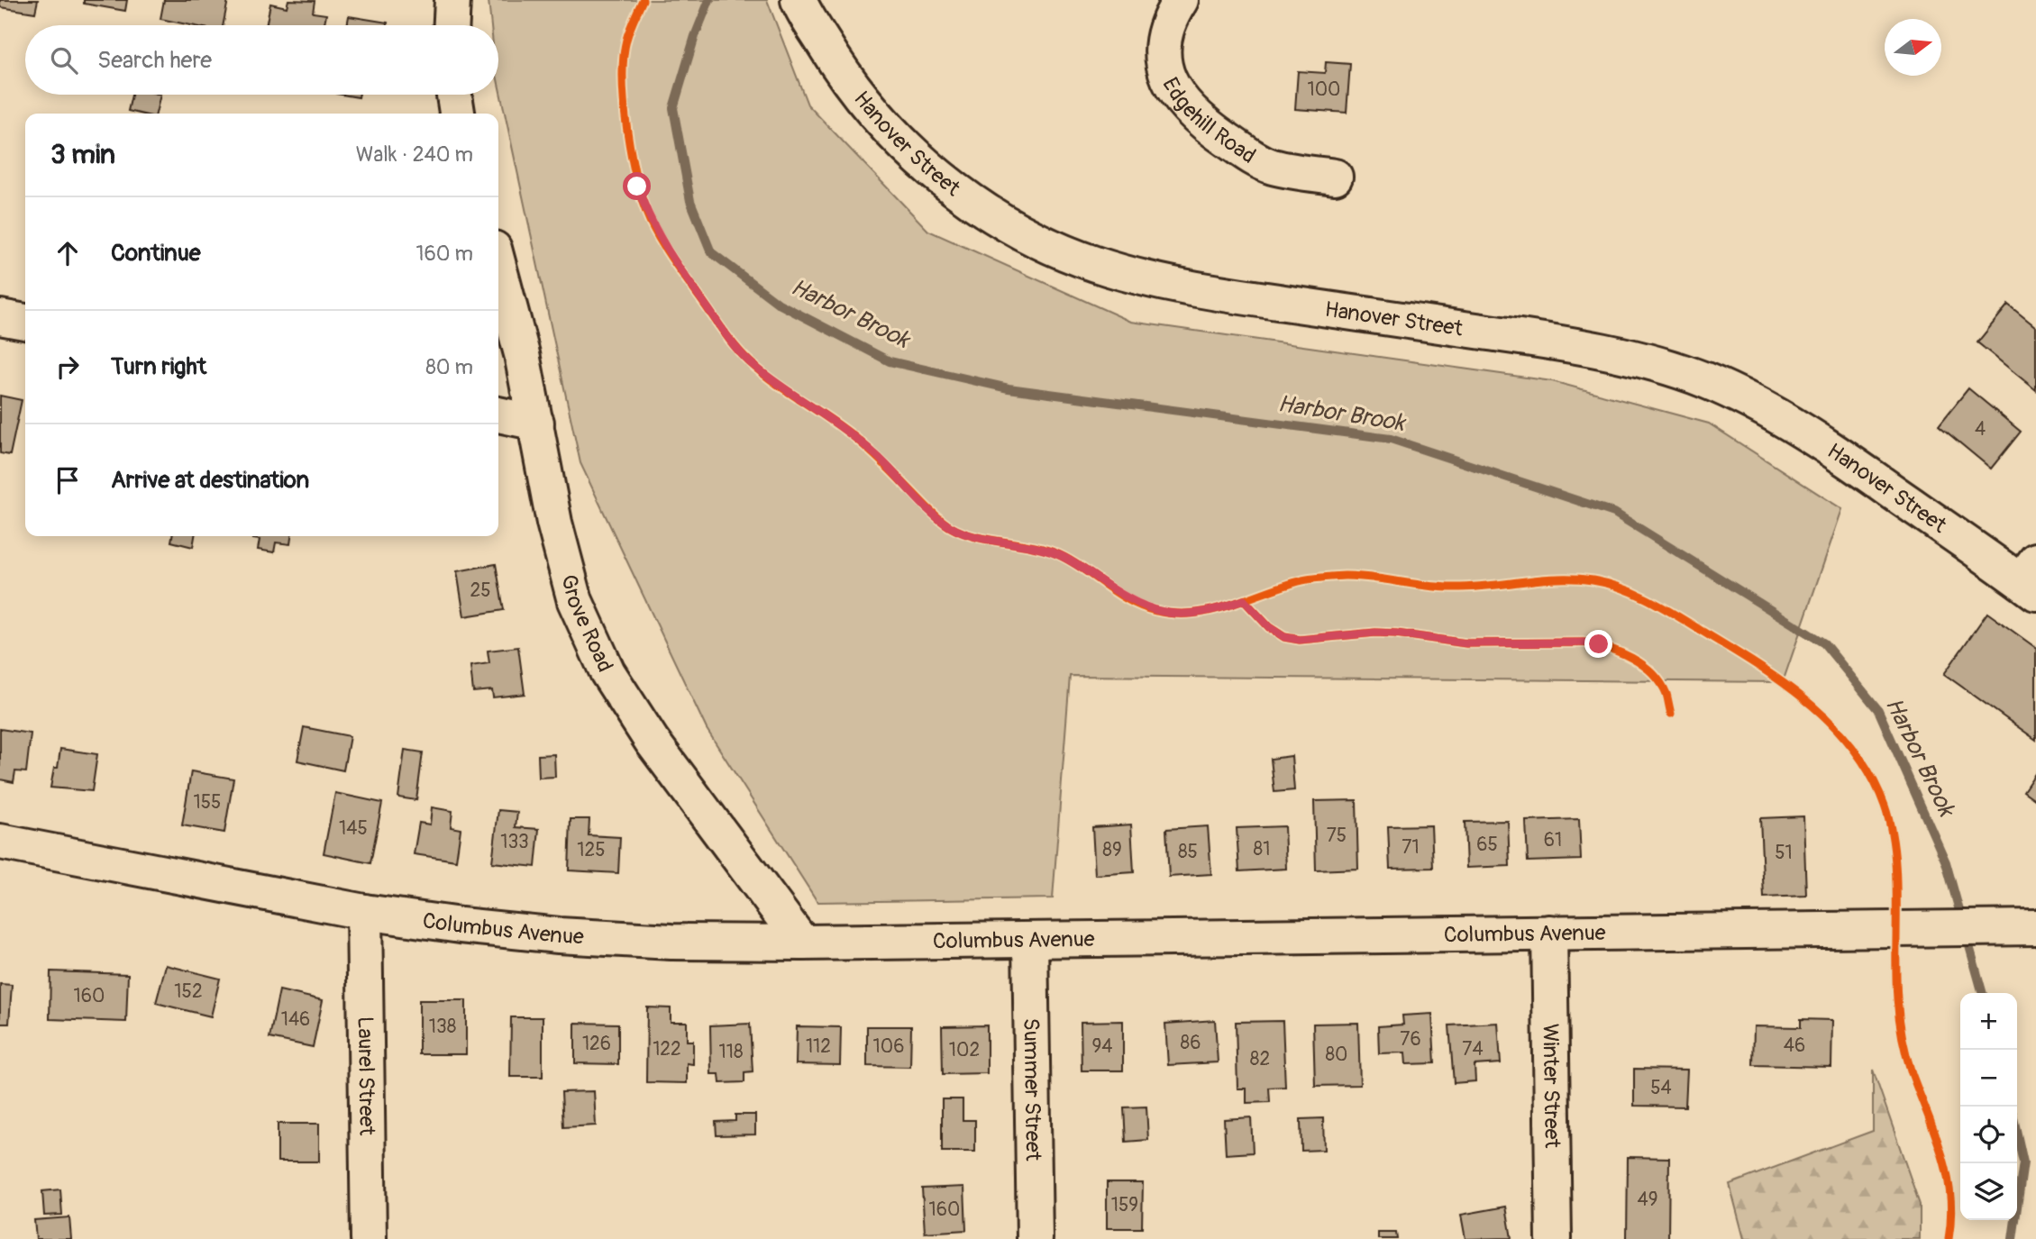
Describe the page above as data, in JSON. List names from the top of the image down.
{
  "streets": {
    "street": [
      "Edgehill Road",
      "Hanover Street",
      "Grove Road",
      "Columbus Avenue",
      "Laurel Street",
      "Winter Street",
      "Summer Street"
    ]
  },
  "crossings": [
    ["Grove Road", "Columbus Avenue"],
    ["Columbus Avenue", "Laurel Street"],
    ["Columbus Avenue", "Winter Street"],
    ["Columbus Avenue", "Summer Street"]
  ],
  "water": ["Harbor Brook"],
  "house_numbers": [
    "100",
    "4",
    "25",
    "155",
    "145",
    "75",
    "61",
    "133",
    "65",
    "71",
    "81",
    "125",
    "89",
    "85",
    "51",
    "152",
    "160",
    "146",
    "138",
    "76",
    "86",
    "126",
    "46",
    "112",
    "106",
    "94",
    "122",
    "74",
    "102",
    "118",
    "80",
    "82",
    "54",
    "49",
    "159",
    "160"
  ],
  "north": "right",
  "page": {
    "search": "Search here",
    "heading": ["3 min", "Walk · 240 m"],
    "list": [
      ["Continue", "160 m"],
      ["Turn right", "80 m"],
      "Arrive at destination"
    ],
    "map_buttons": ["+", "−"]
  }
}
